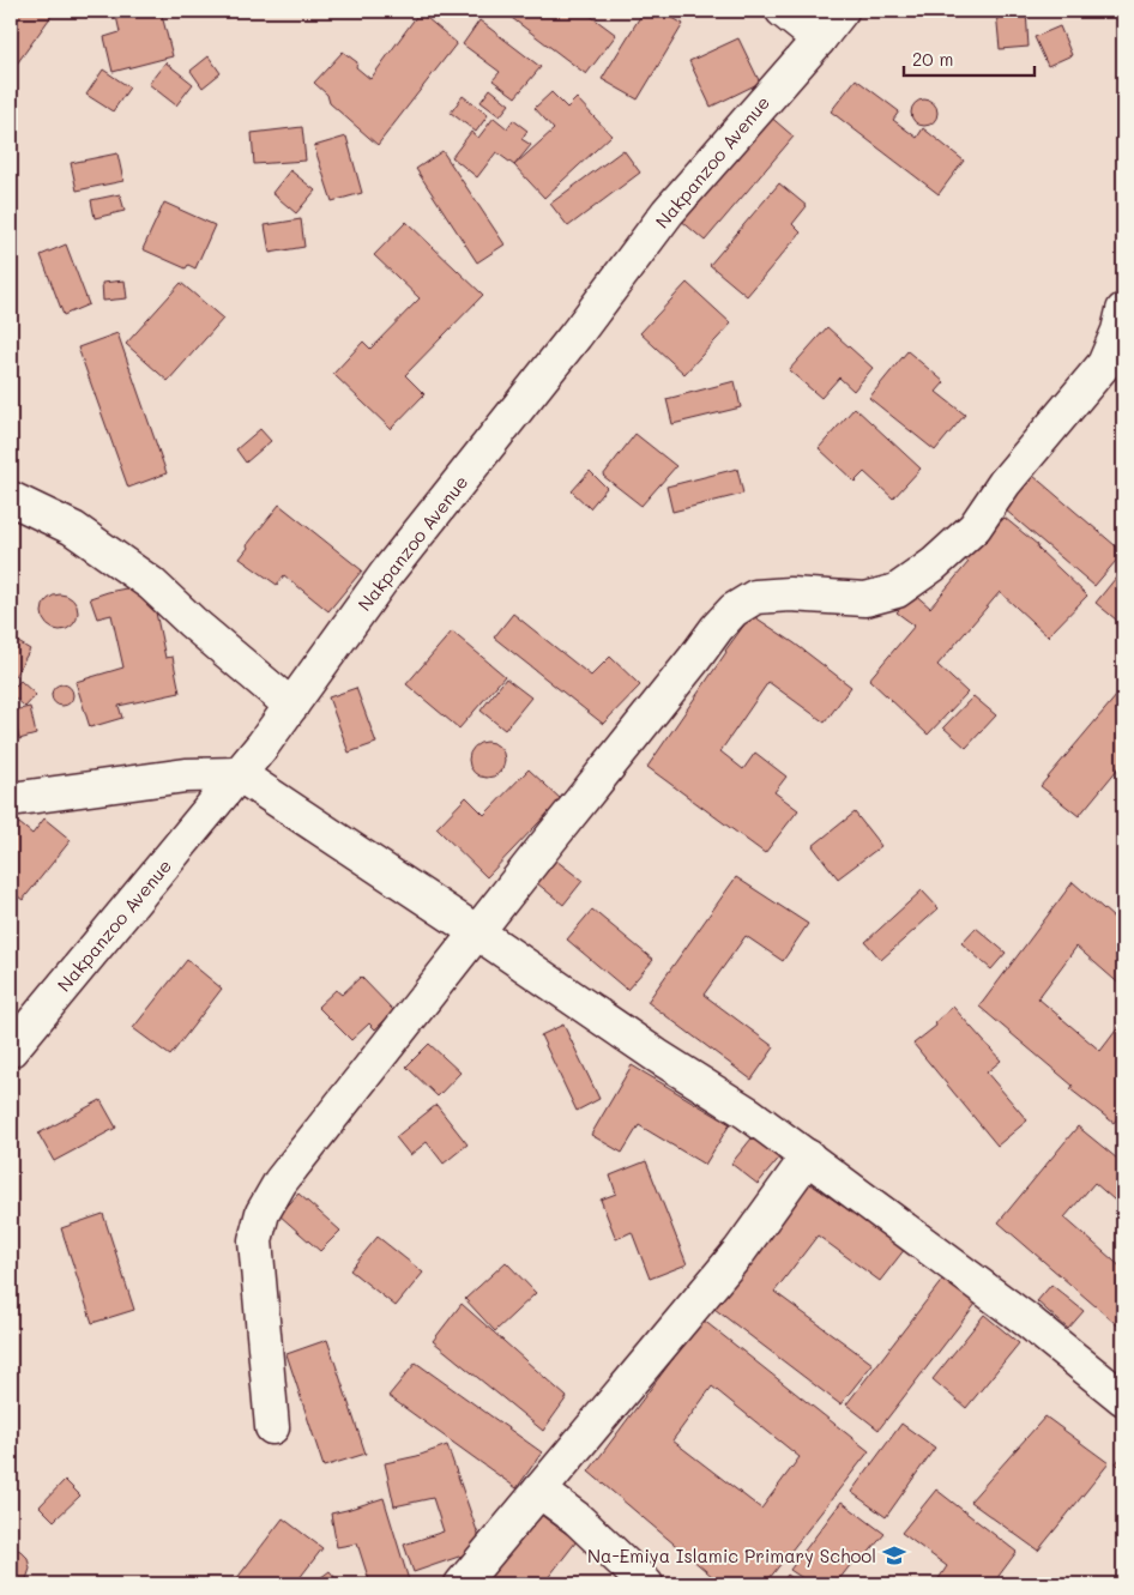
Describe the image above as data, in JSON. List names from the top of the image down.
{
  "streets": {
    "street": ["Nakpanzoo Avenue"]
  },
  "places": {
    "school or university": ["Na-Emiya Islamic Primary School"]
  },
  "scale_bar": "20 m"
}
